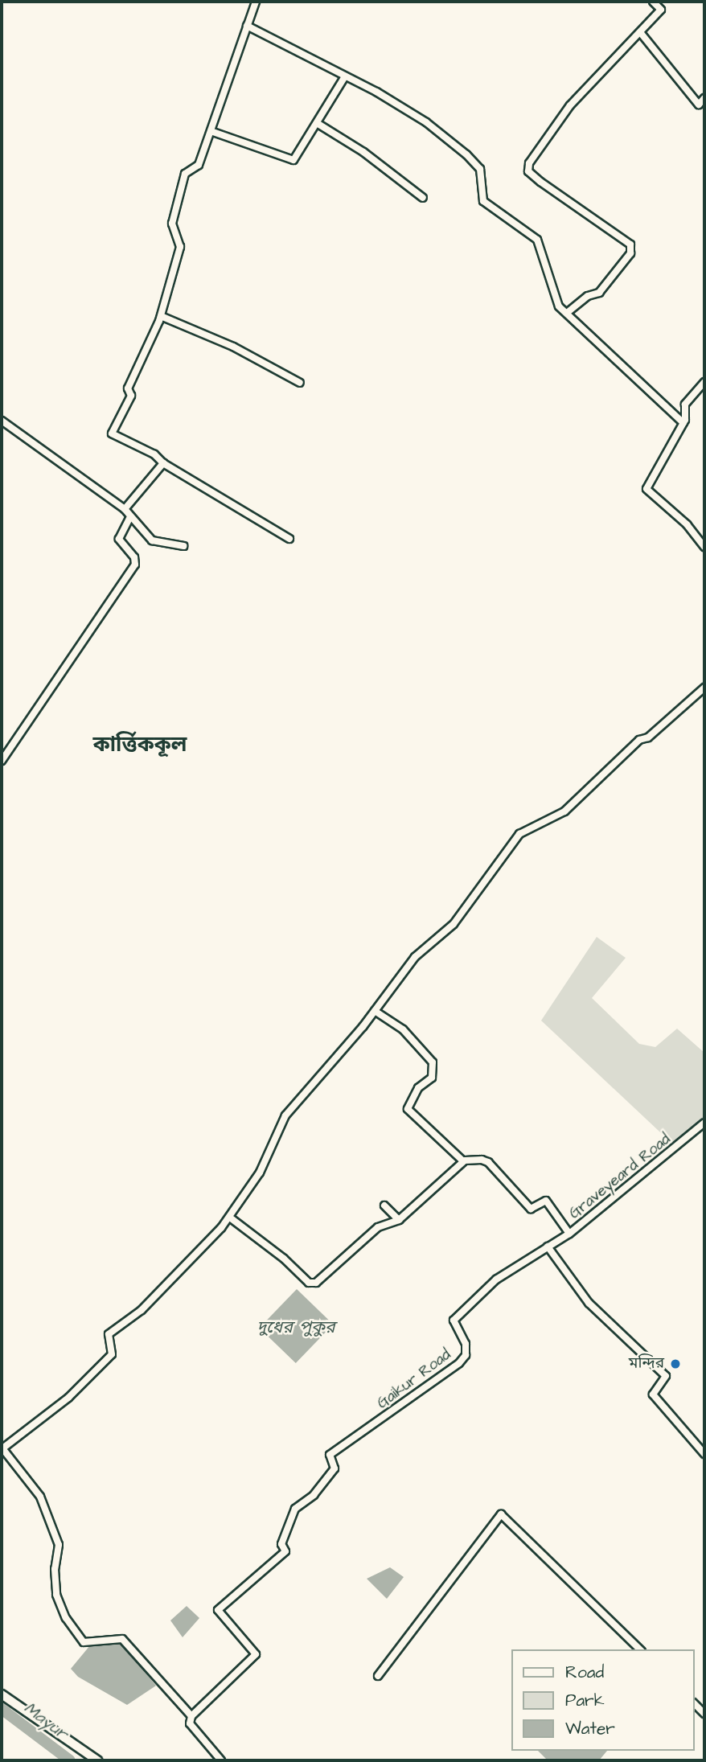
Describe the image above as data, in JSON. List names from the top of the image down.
{
  "streets": {
    "street": ["Graveyeard Road", "Gaikur Road"]
  },
  "crossings": [
    ["Graveyeard Road", "Gaikur Road"]
  ],
  "districts": ["কার্ত্তিককূল"],
  "water": ["দুধের পুকুর", "Mayur"],
  "places": ["মন্দির"],
  "legend": ["Road", "Park", "Water"]
}
